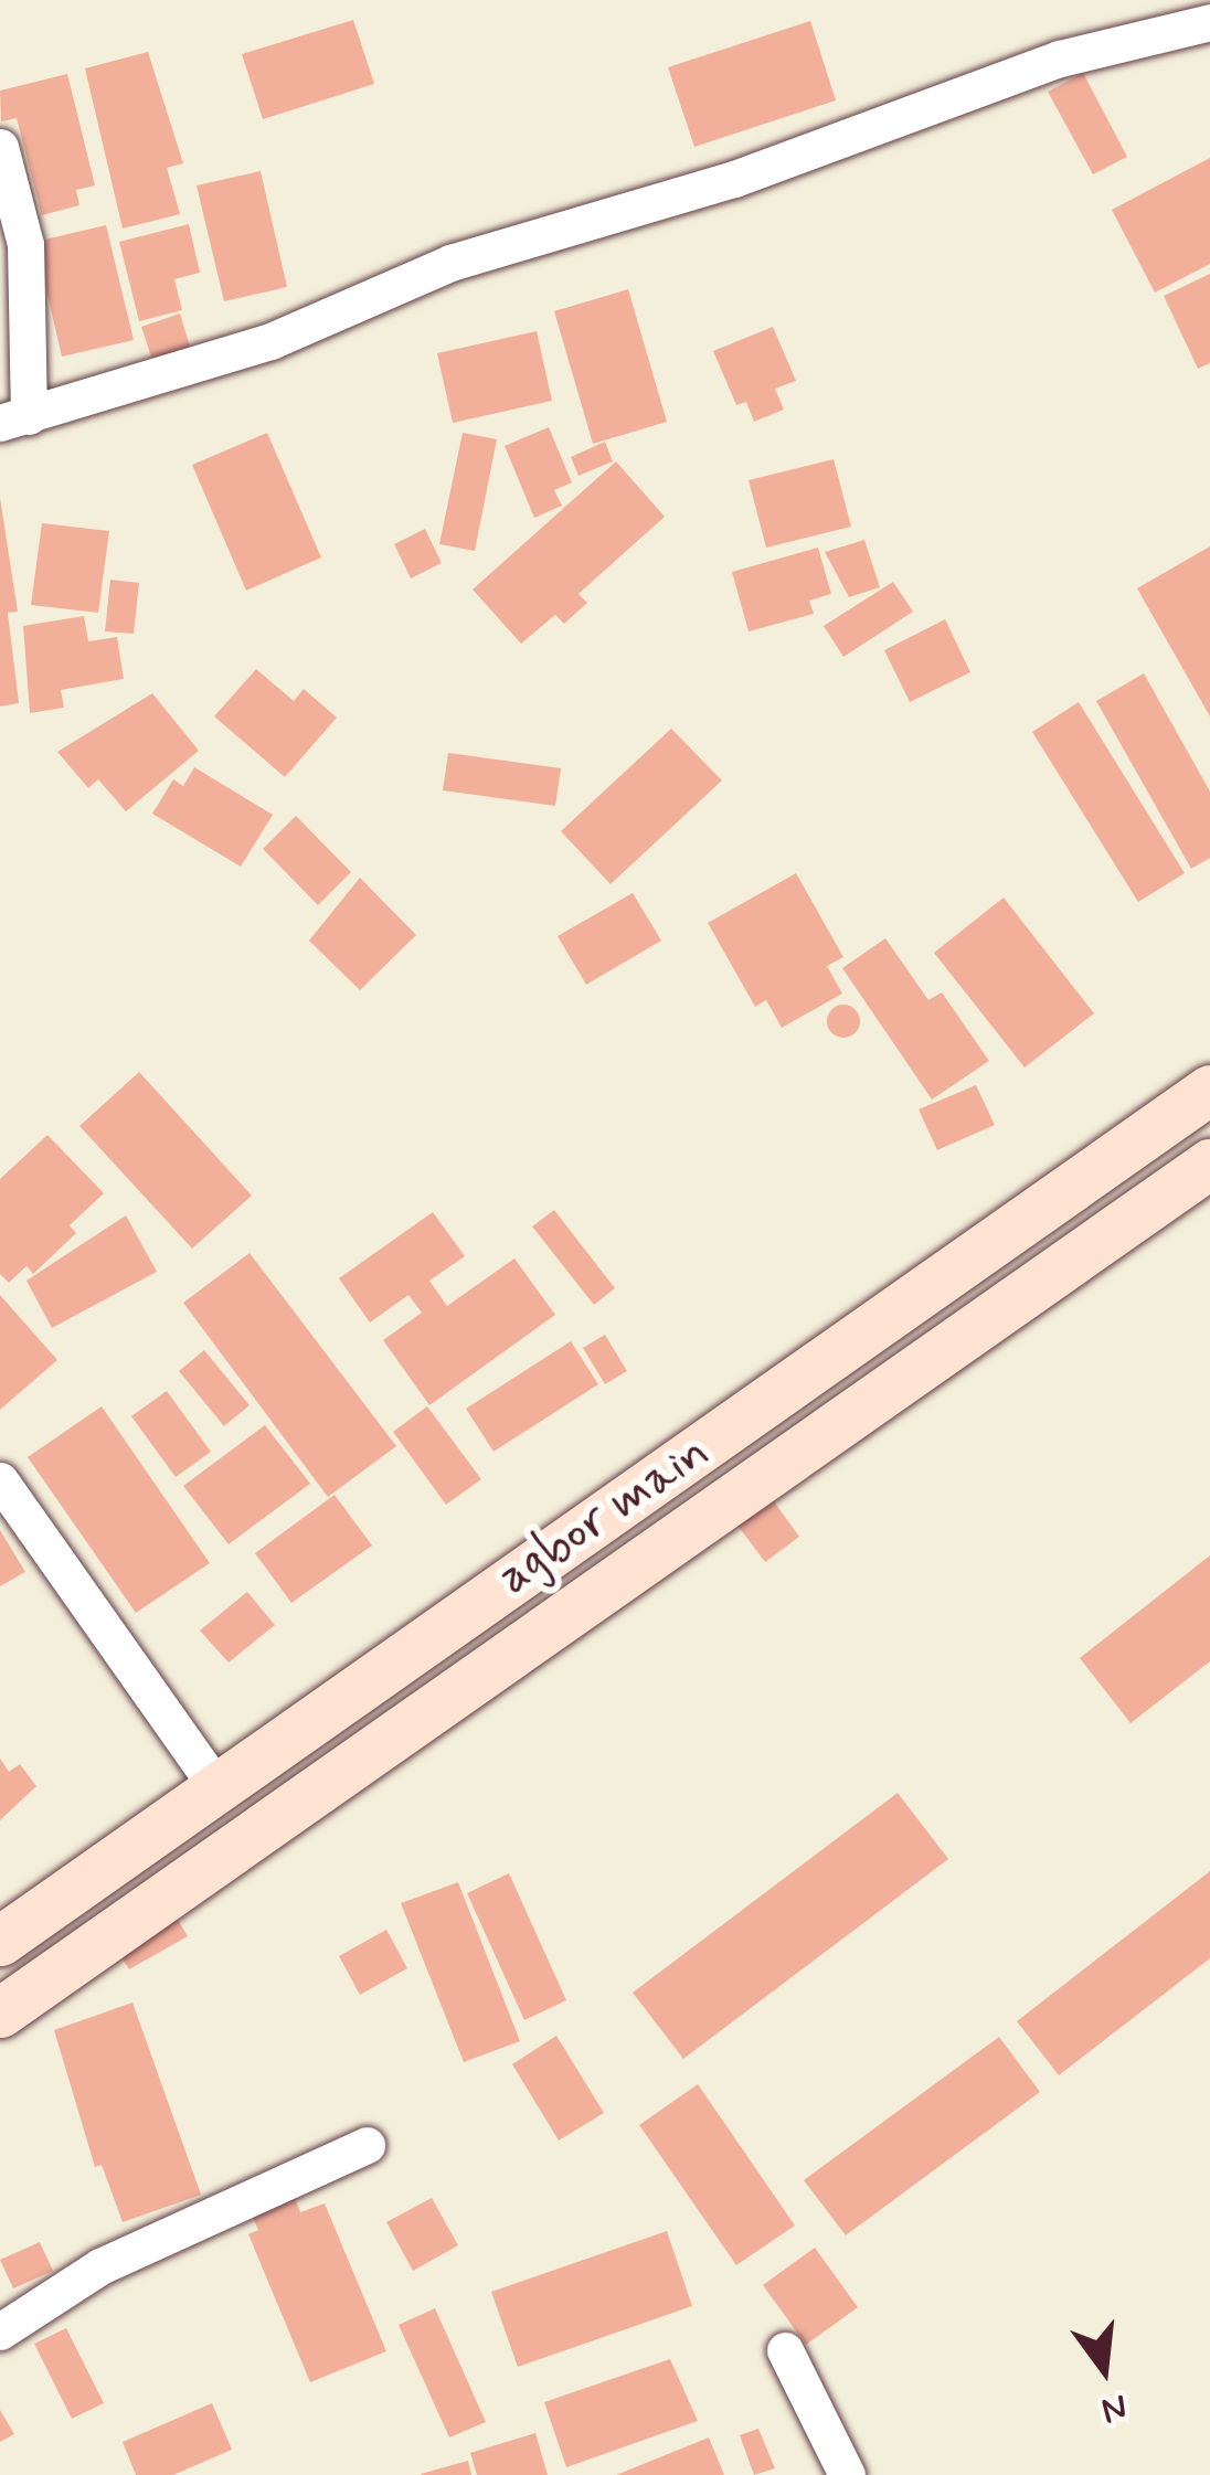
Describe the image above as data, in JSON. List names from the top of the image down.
{
  "streets": {
    "main road": ["agbor main"]
  },
  "north": "bottom"
}
